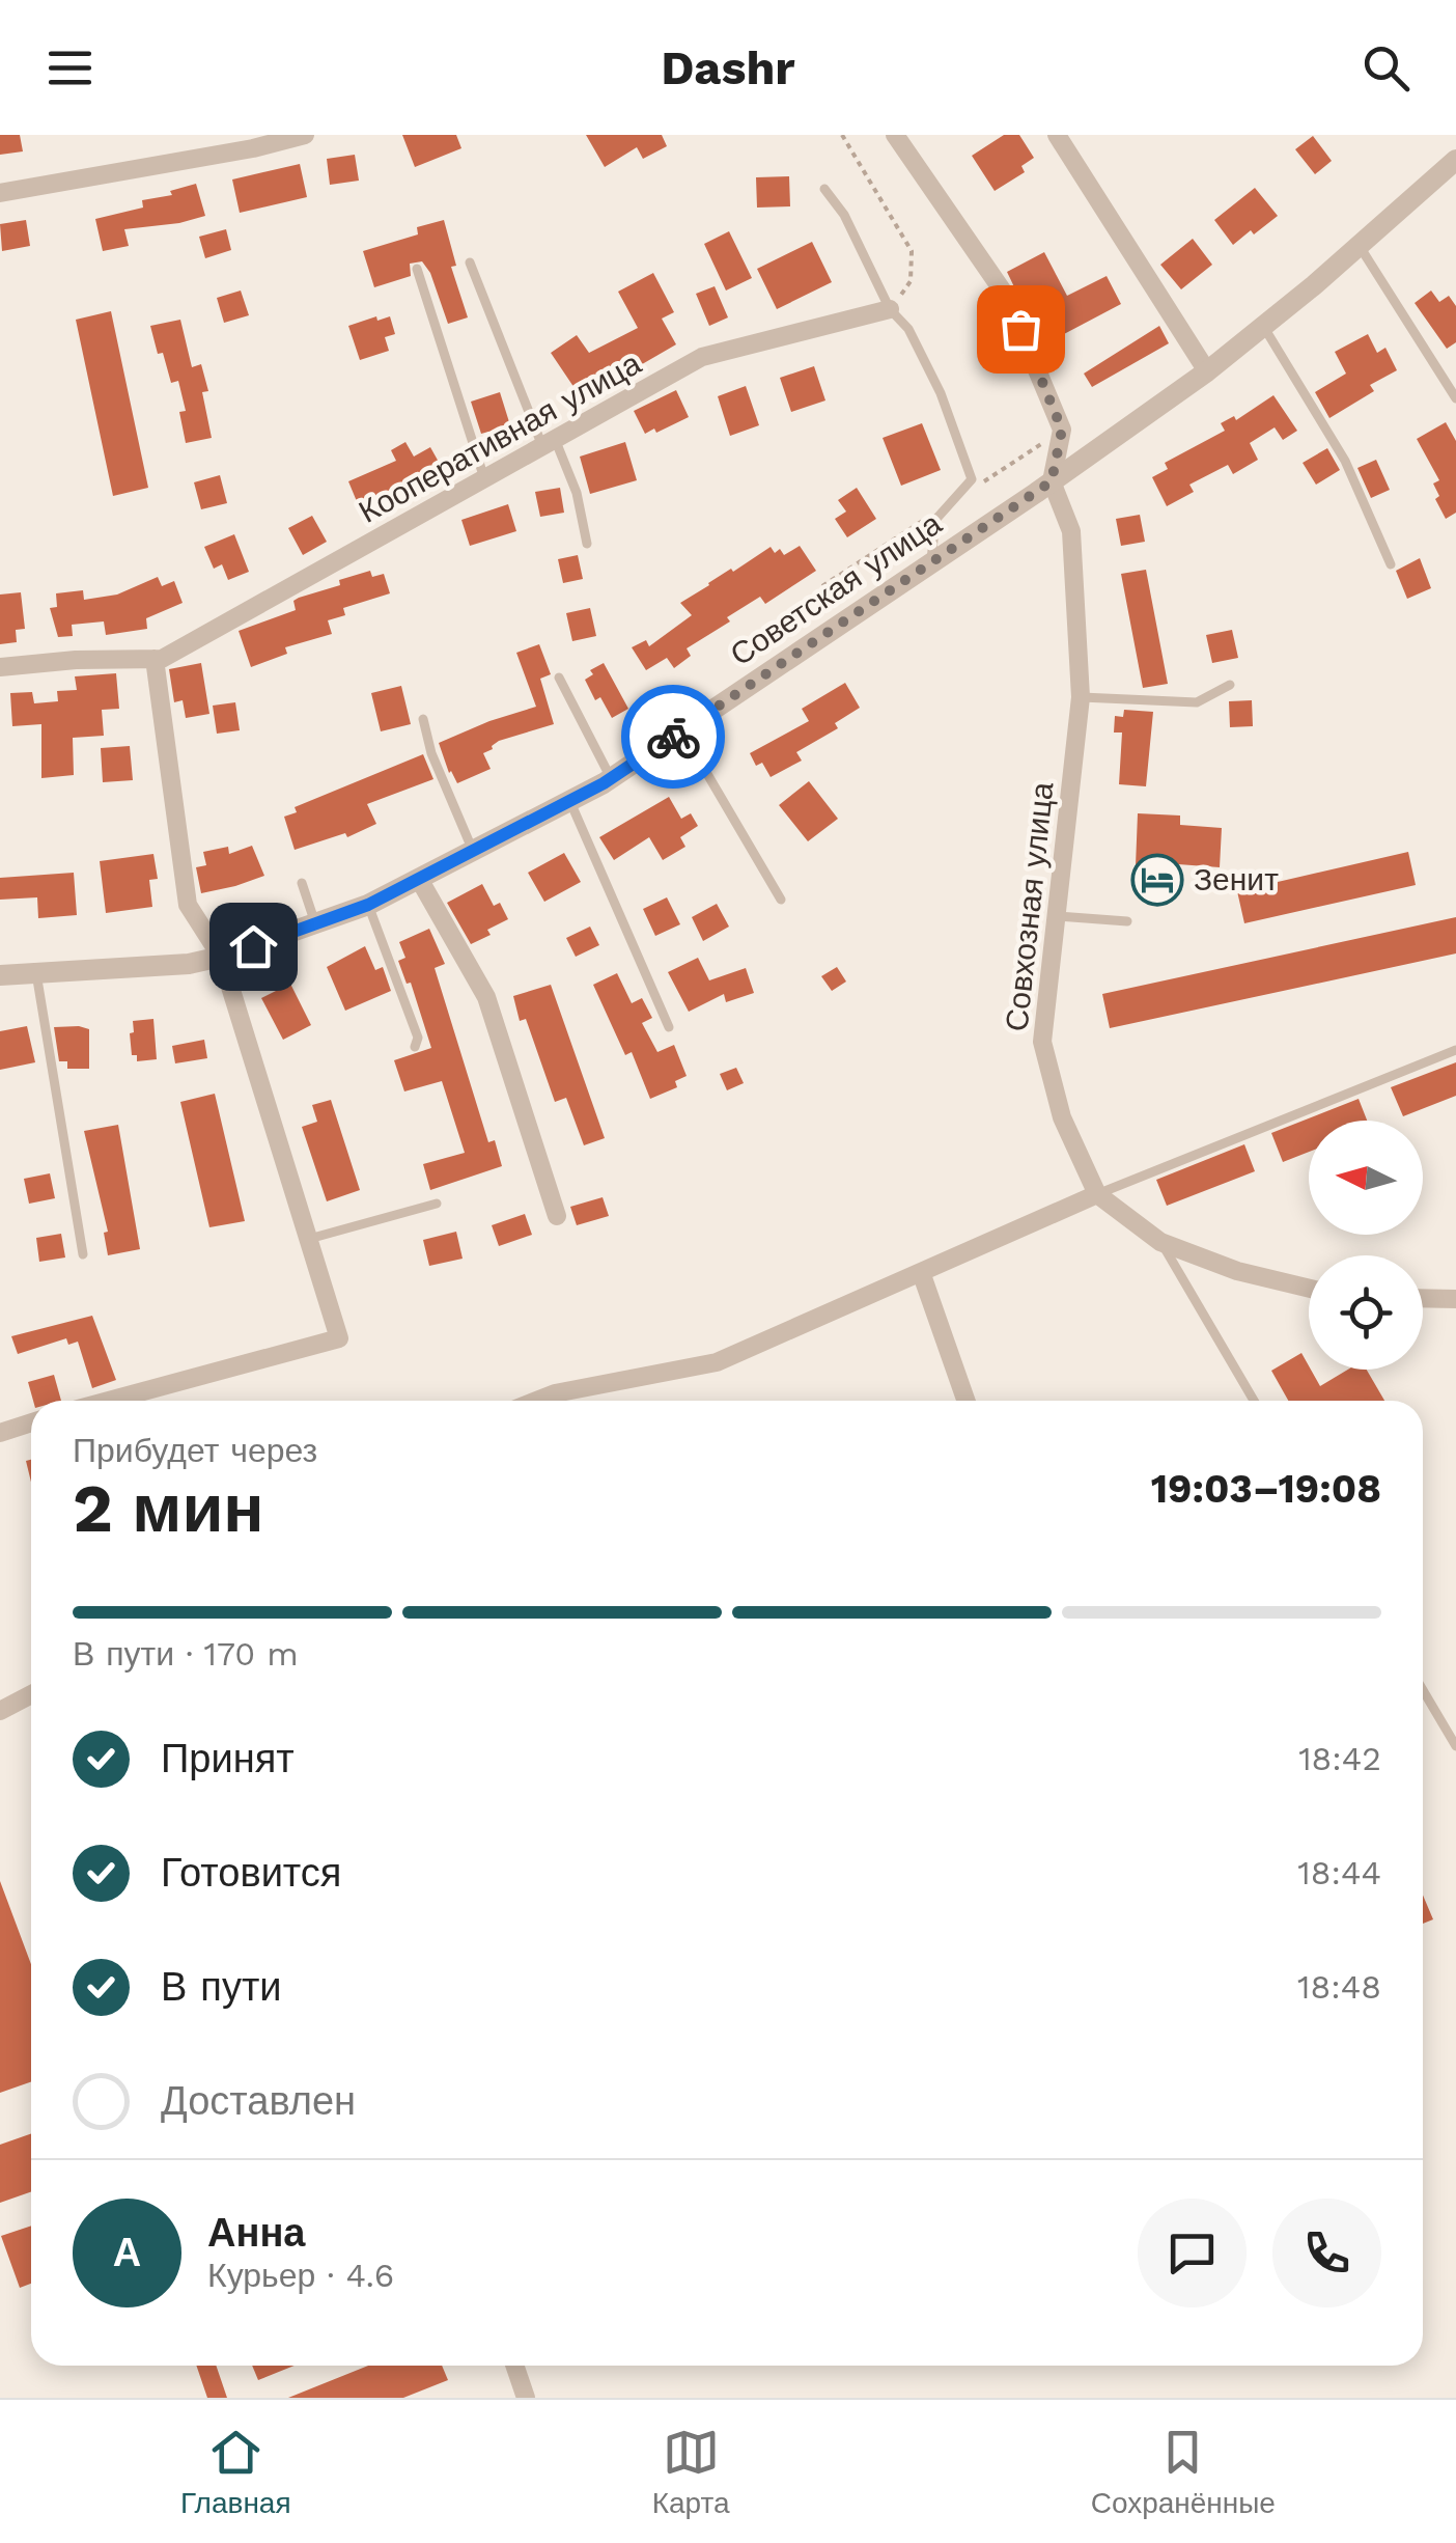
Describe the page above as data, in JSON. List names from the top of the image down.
{
  "streets": {
    "street": ["Кооперативная улица", "Советская улица", "Совхозная улица"]
  },
  "crossings": [
    ["Советская улица", "Совхозная улица"]
  ],
  "places": {
    "hotel": ["Зенит"]
  },
  "north": "left",
  "page": {
    "header": "Dashr",
    "heading": ["2 мин", "Прибудет через", "19:03–19:08"],
    "panel": ["Анна", "Курьер · 4.6"],
    "bar": "В пути · 170 m",
    "list": [
      ["Принят", "18:42"],
      ["Готовится", "18:44"],
      ["В пути", "18:48"],
      "Доставлен"
    ],
    "round": "А",
    "tabs": ["Главная", "Карта", "Сохранённые"]
  }
}
